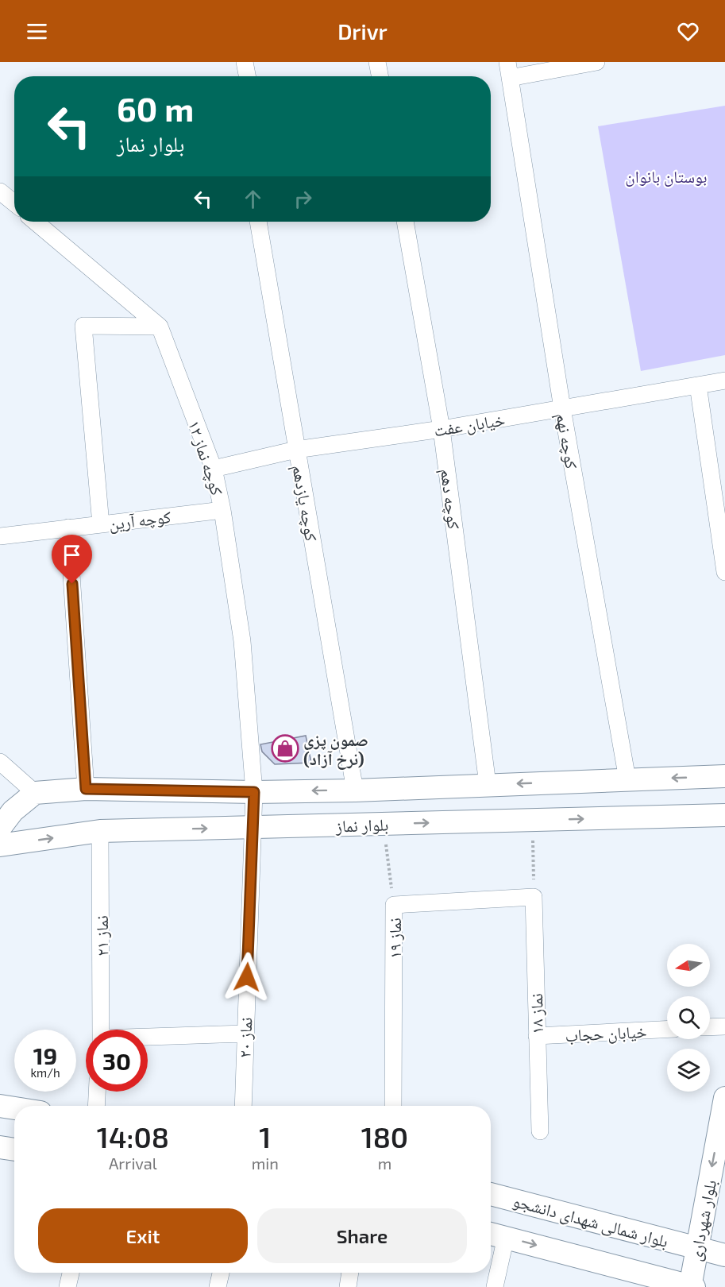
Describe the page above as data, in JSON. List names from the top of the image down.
{
  "streets": {
    "main road": ["بلوار نماز", "بلوار شمالی شهدای دانشجو", "بلوار شهرداری"],
    "street": [
      "خیابان عفت",
      "کوچه نهم",
      "کوچه نماز ۱۲",
      "کوچه دهم",
      "کوچه یازدهم",
      "کوچه آرین",
      "نماز ۲۱",
      "نماز ۱۹",
      "نماز ۱۸",
      "خیابان حجاب",
      "نماز ۲۰"
    ]
  },
  "crossings": [
    ["خیابان عفت", "کوچه نهم"],
    ["خیابان عفت", "کوچه نماز ۱۲"],
    ["خیابان عفت", "کوچه دهم"],
    ["خیابان عفت", "کوچه یازدهم"],
    ["کوچه نهم", "بلوار نماز"],
    ["کوچه نماز ۱۲", "کوچه آرین"],
    ["کوچه نماز ۱۲", "بلوار نماز"],
    ["کوچه نماز ۱۲", "نماز ۲۰"],
    ["کوچه دهم", "بلوار نماز"],
    ["کوچه یازدهم", "بلوار نماز"],
    ["بلوار نماز", "نماز ۲۱"],
    ["بلوار نماز", "نماز ۲۰"],
    ["نماز ۱۹", "نماز ۱۸"],
    ["نماز ۱۸", "خیابان حجاب"],
    ["بلوار شمالی شهدای دانشجو", "بلوار شهرداری"]
  ],
  "one_way": ["بلوار شهرداری"],
  "parks": ["بوستان بانوان"],
  "places": {
    "shop": ["صمون پزی (نرخ آزاد)"]
  },
  "north": "left",
  "page": {
    "header": "Drivr",
    "turn": ["60 m", "بلوار نماز"],
    "speed": "19 km/h",
    "limit": "30",
    "eta": [
      "14:08",
      "Arrival",
      "1",
      "min",
      "180",
      "m"
    ],
    "buttons": ["Exit", "Share"]
  }
}
